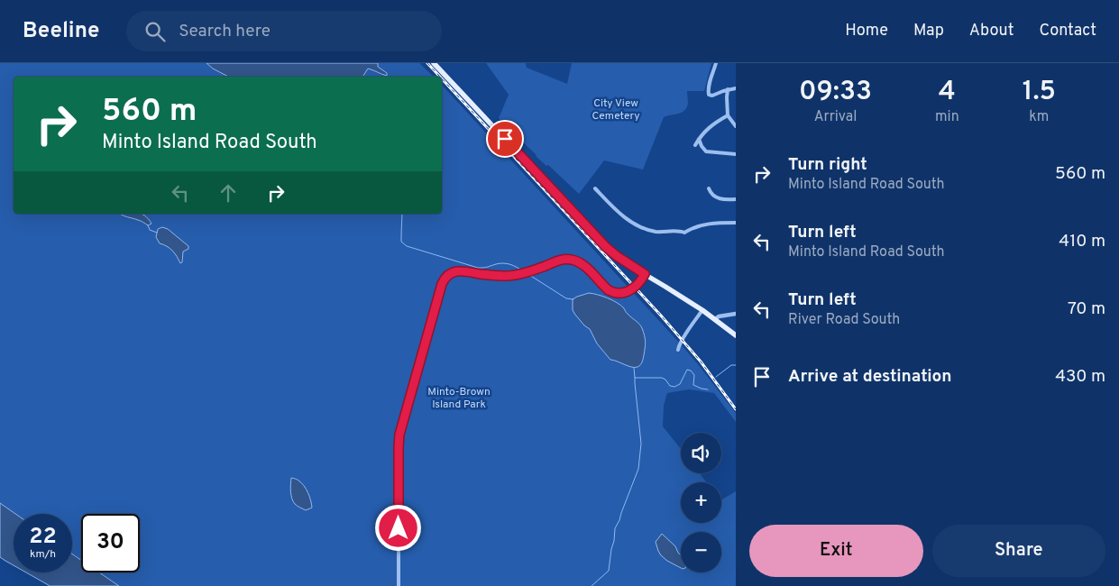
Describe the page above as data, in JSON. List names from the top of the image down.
{
  "parks": ["City View Cemetery", "Minto-Brown Island Park"],
  "page": {
    "header": "Beeline",
    "search": "Search here",
    "nav": [
      "Home",
      "Map",
      "About",
      "Contact"
    ],
    "eta": [
      "09:33",
      "Arrival",
      "4",
      "min",
      "1.5",
      "km"
    ],
    "turn": ["560 m", "Minto Island Road South"],
    "list": [
      {
        "name": "Turn right",
        "note": "Minto Island Road South",
        "value": "560 m"
      },
      {
        "name": "Turn left",
        "note": "Minto Island Road South",
        "value": "410 m"
      },
      {
        "name": "Turn left",
        "note": "River Road South",
        "value": "70 m"
      },
      {
        "name": "Arrive at destination",
        "value": "430 m"
      }
    ],
    "map_buttons": ["+", "−"],
    "speed": "22 km/h",
    "limit": "30",
    "buttons": ["Exit", "Share"]
  }
}
